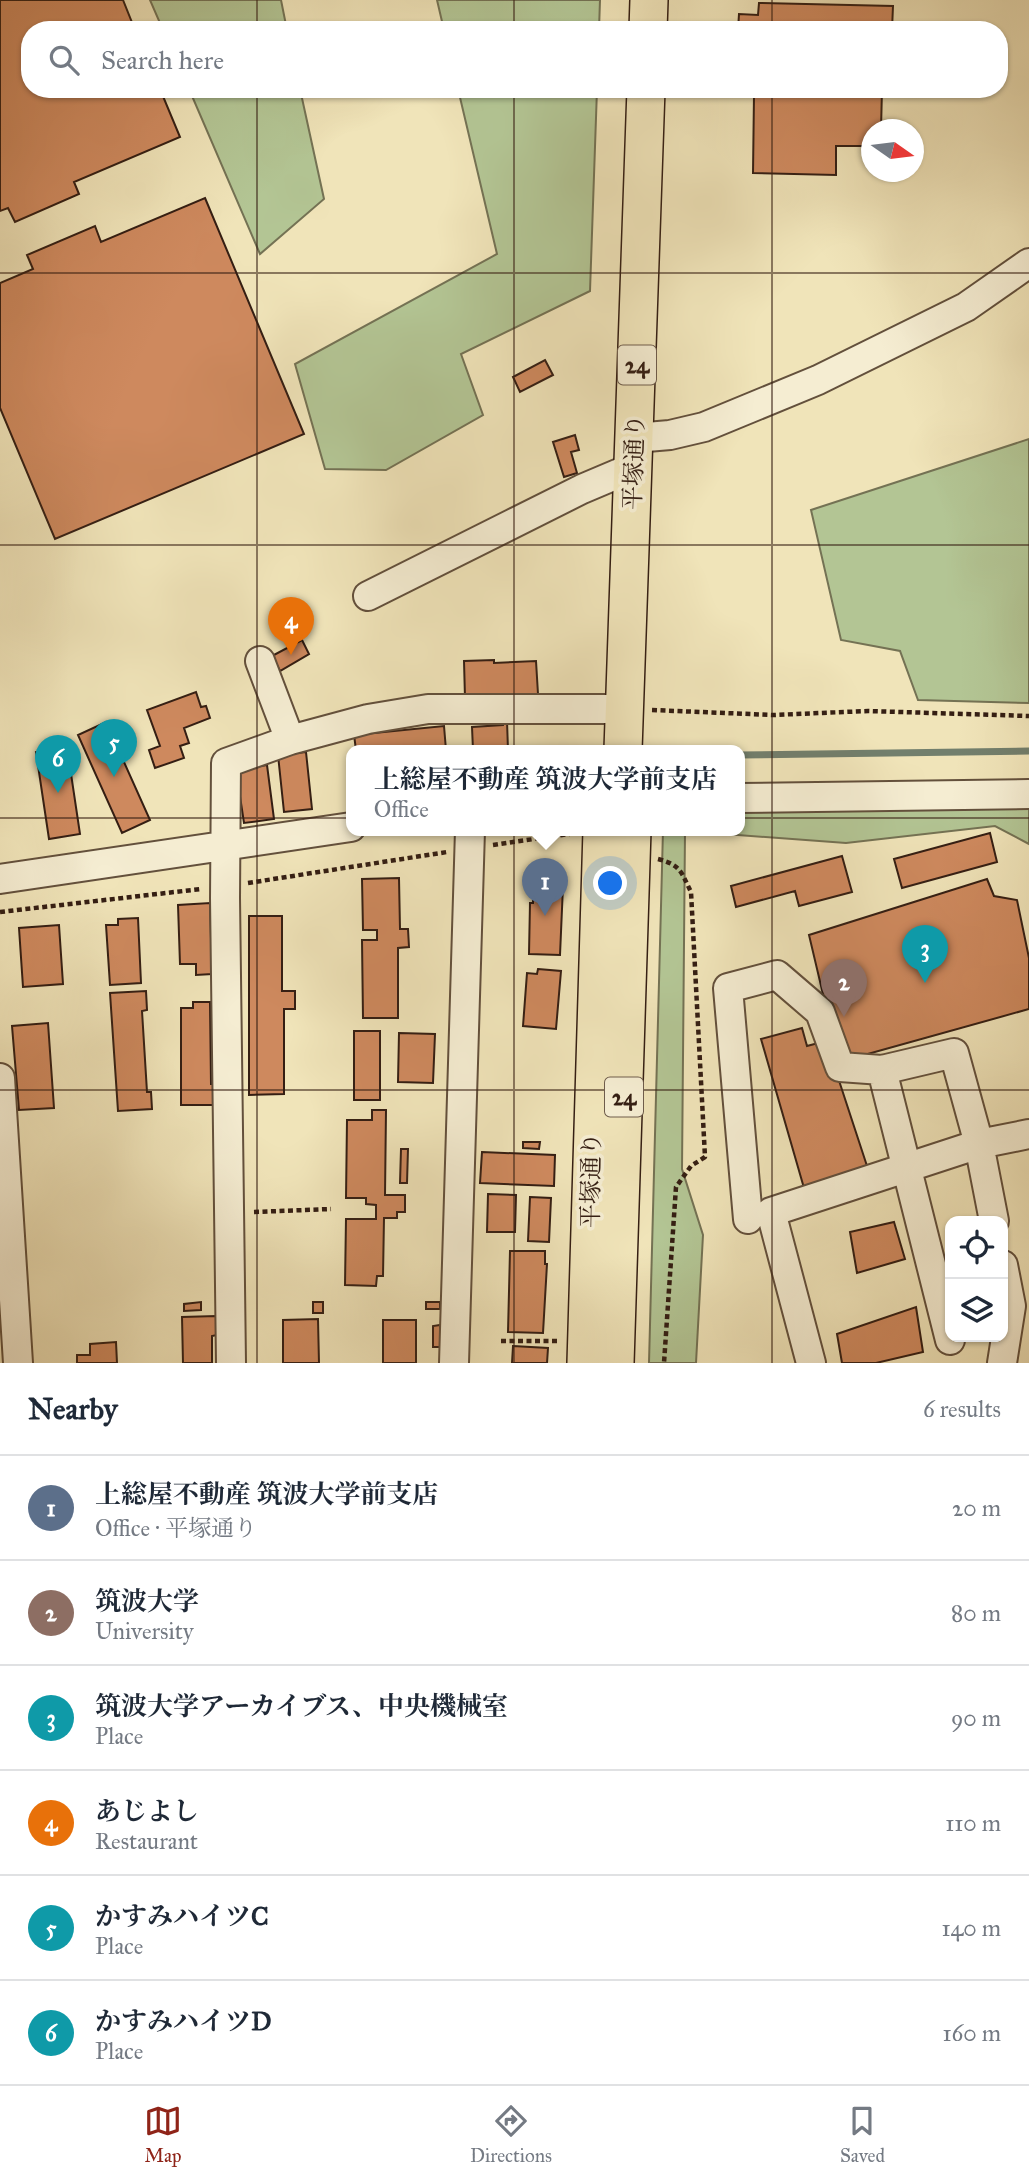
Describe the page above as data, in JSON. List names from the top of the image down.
{
  "streets": {
    "main road": ["24", "平塚通り"]
  },
  "north": "right",
  "page": {
    "search": "Search here",
    "pins": [
      "4",
      "5",
      "6",
      "1",
      "3",
      "2"
    ],
    "popup": ["上総屋不動産 筑波大学前支店", "Office"],
    "heading": ["Nearby", "6 results"],
    "list": [
      {
        "mark": "1",
        "name": "上総屋不動産 筑波大学前支店",
        "note": "Office · 平塚通り",
        "value": "20 m"
      },
      {
        "mark": "2",
        "name": "筑波大学",
        "note": "University",
        "value": "80 m"
      },
      {
        "mark": "3",
        "name": "筑波大学アーカイブス、中央機械室",
        "note": "Place",
        "value": "90 m"
      },
      {
        "mark": "4",
        "name": "あじよし",
        "note": "Restaurant",
        "value": "110 m"
      },
      {
        "mark": "5",
        "name": "かすみハイツC",
        "note": "Place",
        "value": "140 m"
      },
      {
        "mark": "6",
        "name": "かすみハイツD",
        "note": "Place",
        "value": "160 m"
      }
    ],
    "nav": ["Map", "Directions", "Saved"]
  }
}
